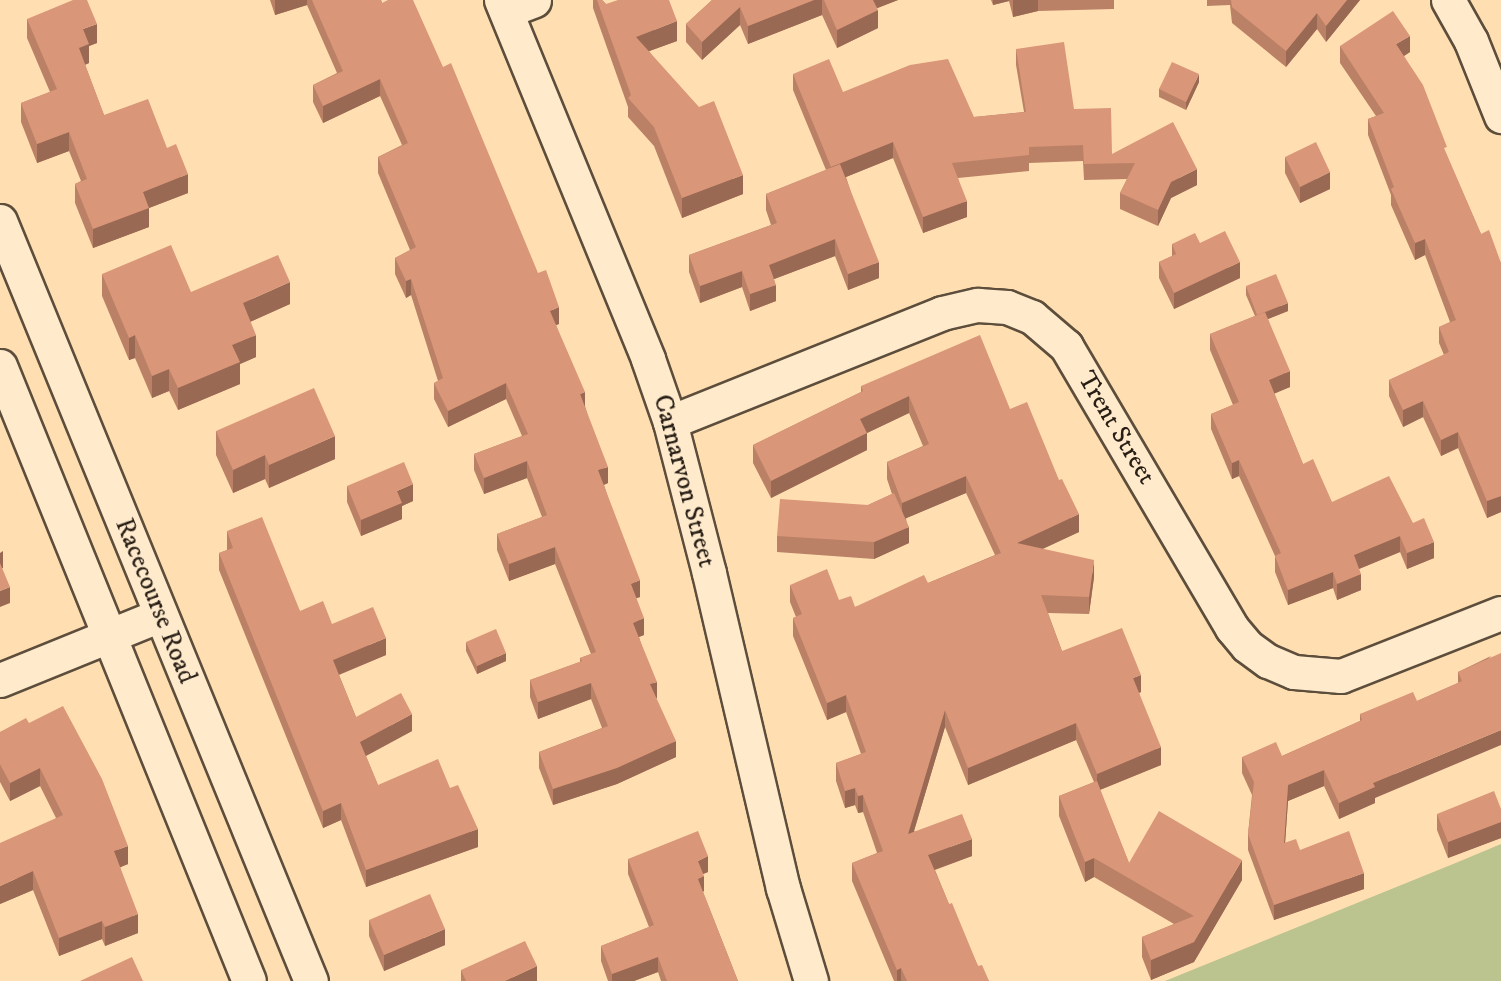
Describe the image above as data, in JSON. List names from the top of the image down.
{
  "streets": {
    "street": ["Trent Street", "Carnarvon Street", "Racecourse Road"]
  },
  "crossings": [
    ["Trent Street", "Carnarvon Street"]
  ]
}
